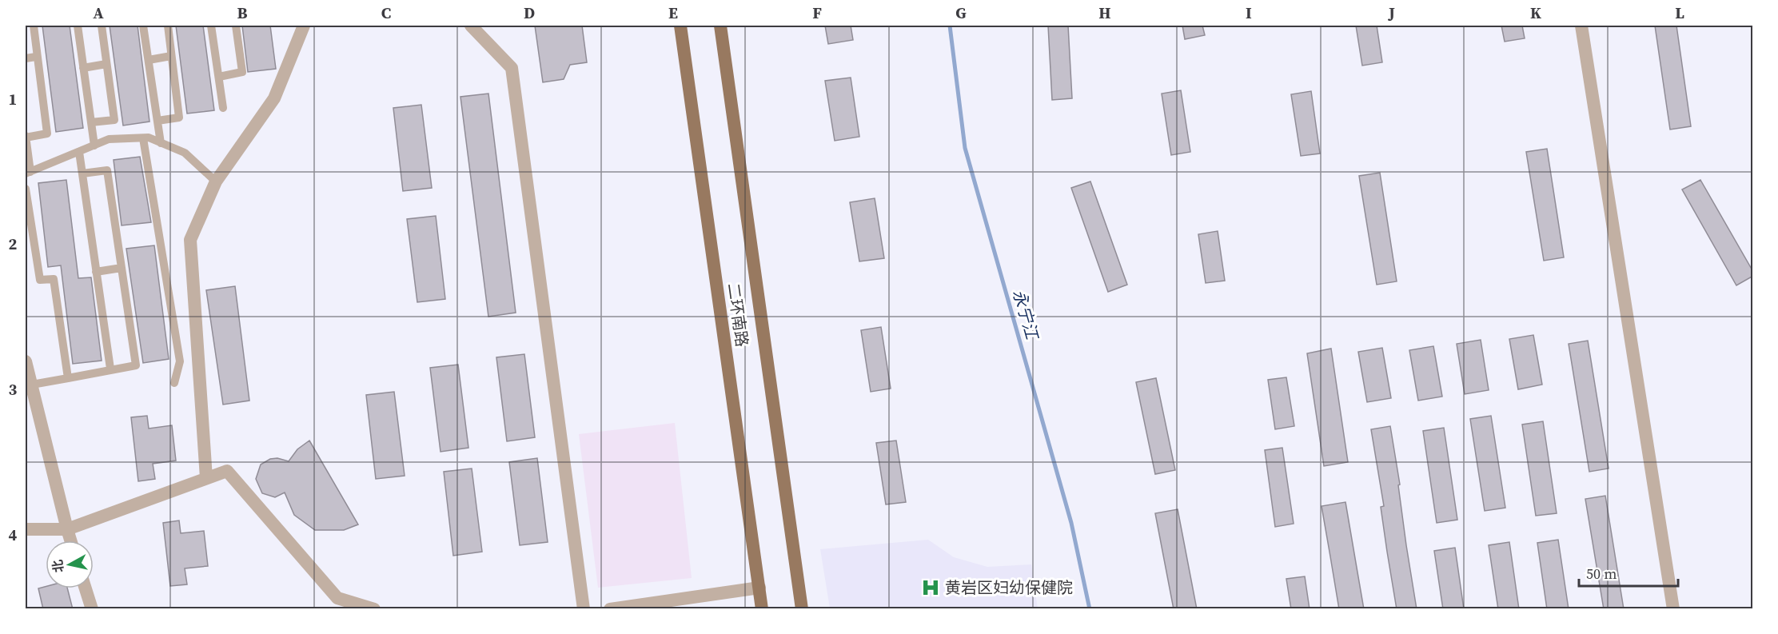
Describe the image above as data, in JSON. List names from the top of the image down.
{
  "streets": {
    "main road": ["二环南路"]
  },
  "water": ["永宁江"],
  "places": {
    "hospital": ["黄岩区妇幼保健院"]
  },
  "scale_bar": "50 m",
  "north": "left",
  "grid": {
    "columns": [
      "A",
      "B",
      "C",
      "D",
      "E",
      "F",
      "G",
      "H",
      "I",
      "J",
      "K",
      "L"
    ],
    "rows": [
      "1",
      "2",
      "3",
      "4"
    ]
  }
}
